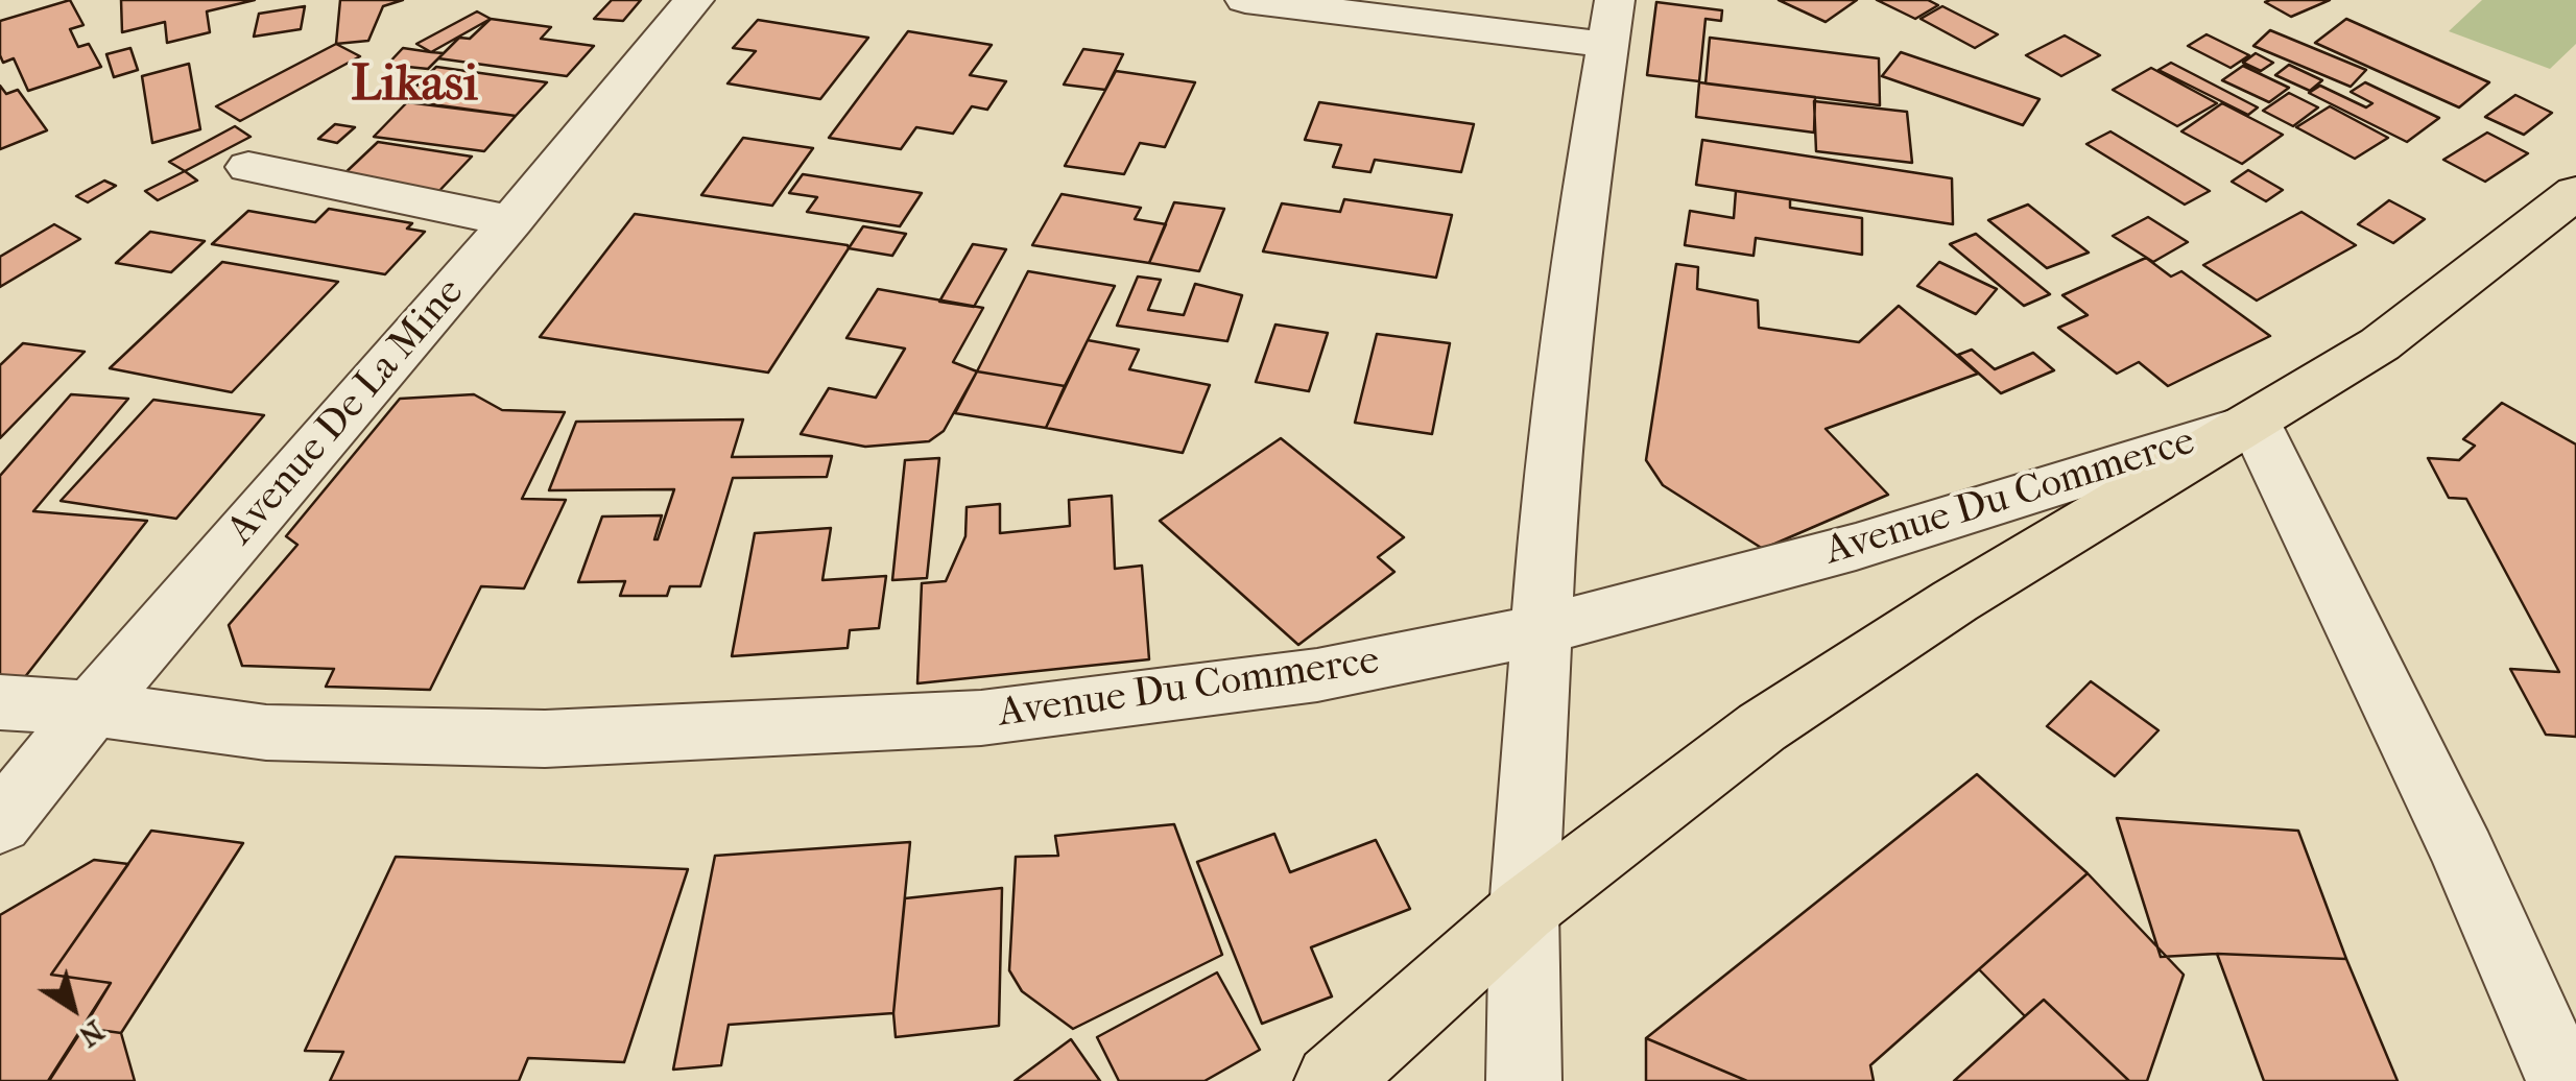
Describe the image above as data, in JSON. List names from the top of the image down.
{
  "streets": {
    "street": ["Avenue De La Mine", "Avenue Du Commerce"]
  },
  "crossings": [
    ["Avenue De La Mine", "Avenue Du Commerce"]
  ],
  "districts": ["Likasi"],
  "north": "bottom right"
}
